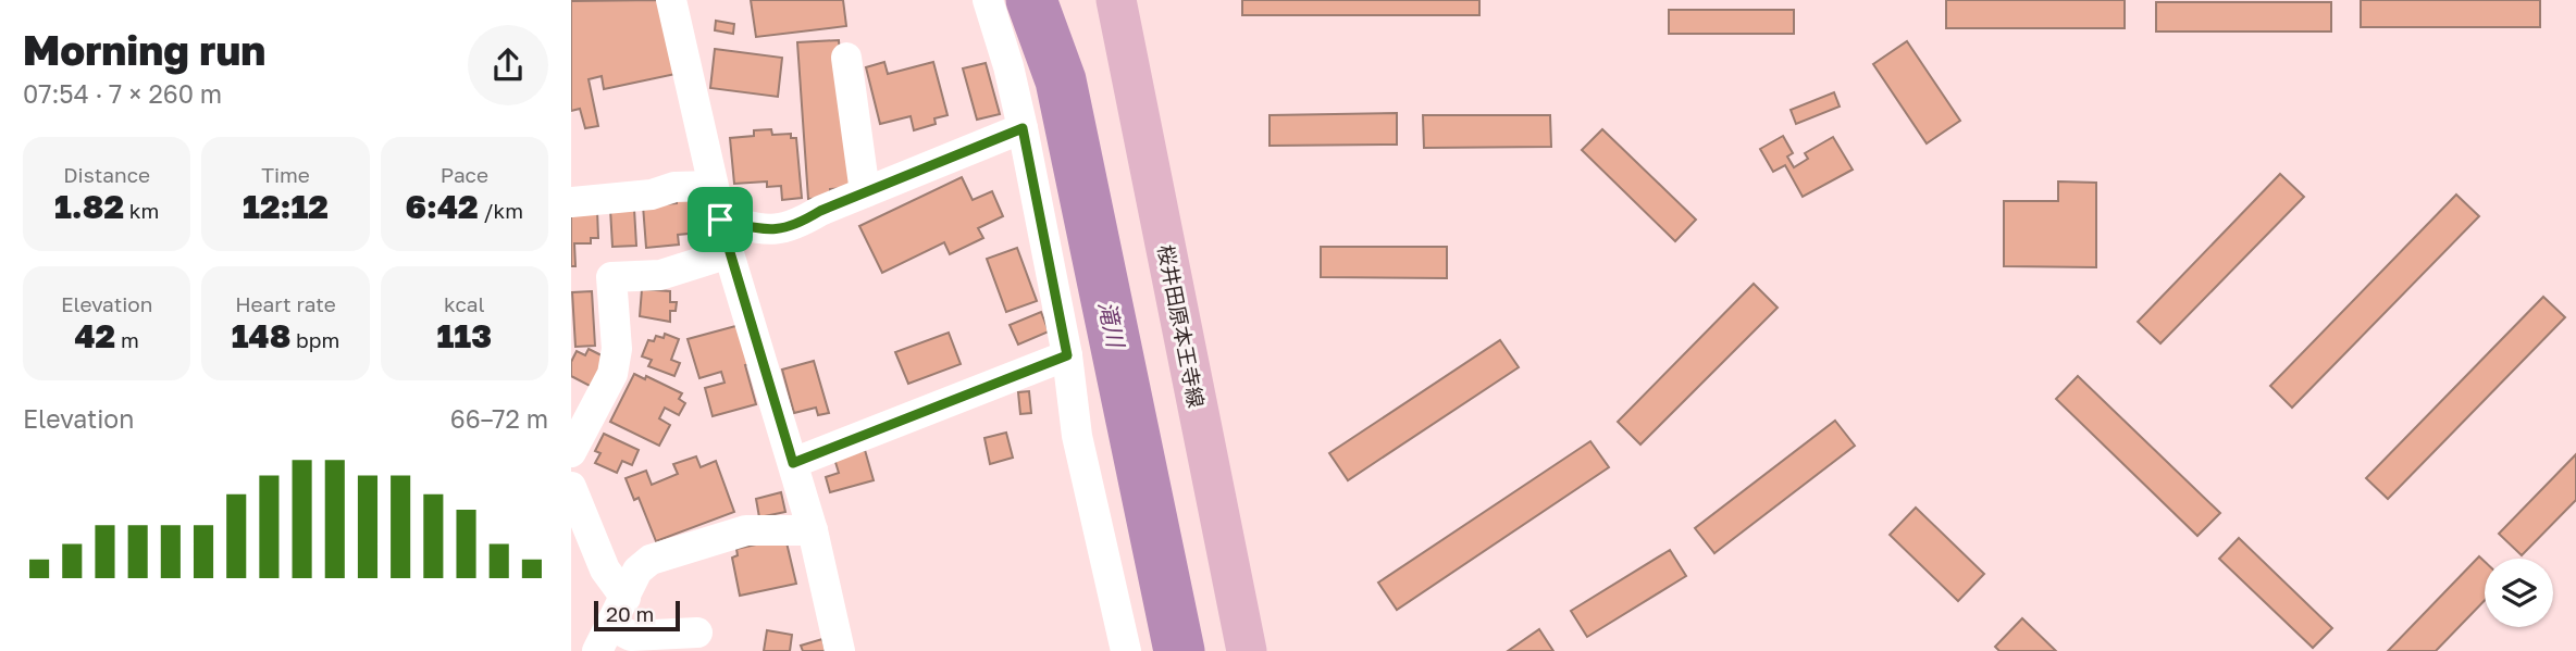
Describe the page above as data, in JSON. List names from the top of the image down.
{
  "streets": {
    "main road": ["桜井田原本王寺線"]
  },
  "water": ["滝川"],
  "scale_bar": "20 m",
  "page": {
    "heading": ["Morning run", "07:54 · 7 × 260 m"],
    "stats": [
      ["Distance", "1.82 km"],
      ["Time", "12:12"],
      ["Pace", "6:42 /km"],
      ["Elevation", "42 m"],
      ["Heart rate", "148 bpm"],
      ["kcal", "113"]
    ],
    "chart": ["Elevation", "66–72 m"],
    "scale": "20 m"
  }
}
